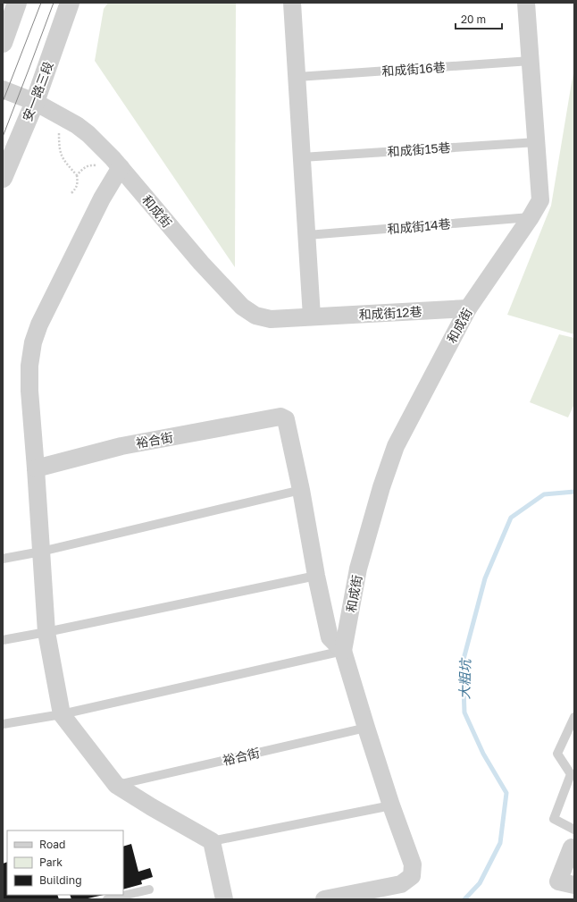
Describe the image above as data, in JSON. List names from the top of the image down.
{
  "streets": {
    "street": [
      "安一路三段",
      "和成街",
      "和成街12巷",
      "裕合街"
    ],
    "lane": ["和成街16巷", "和成街15巷", "和成街14巷"]
  },
  "crossings": [
    ["和成街16巷", "和成街"],
    ["安一路三段", "和成街"],
    ["和成街15巷", "和成街"],
    ["和成街", "和成街14巷"],
    ["和成街", "和成街12巷"],
    ["和成街", "裕合街"]
  ],
  "water": ["大粗坑"],
  "legend": ["Road", "Park", "Building"],
  "scale_bar": "20 m"
}
